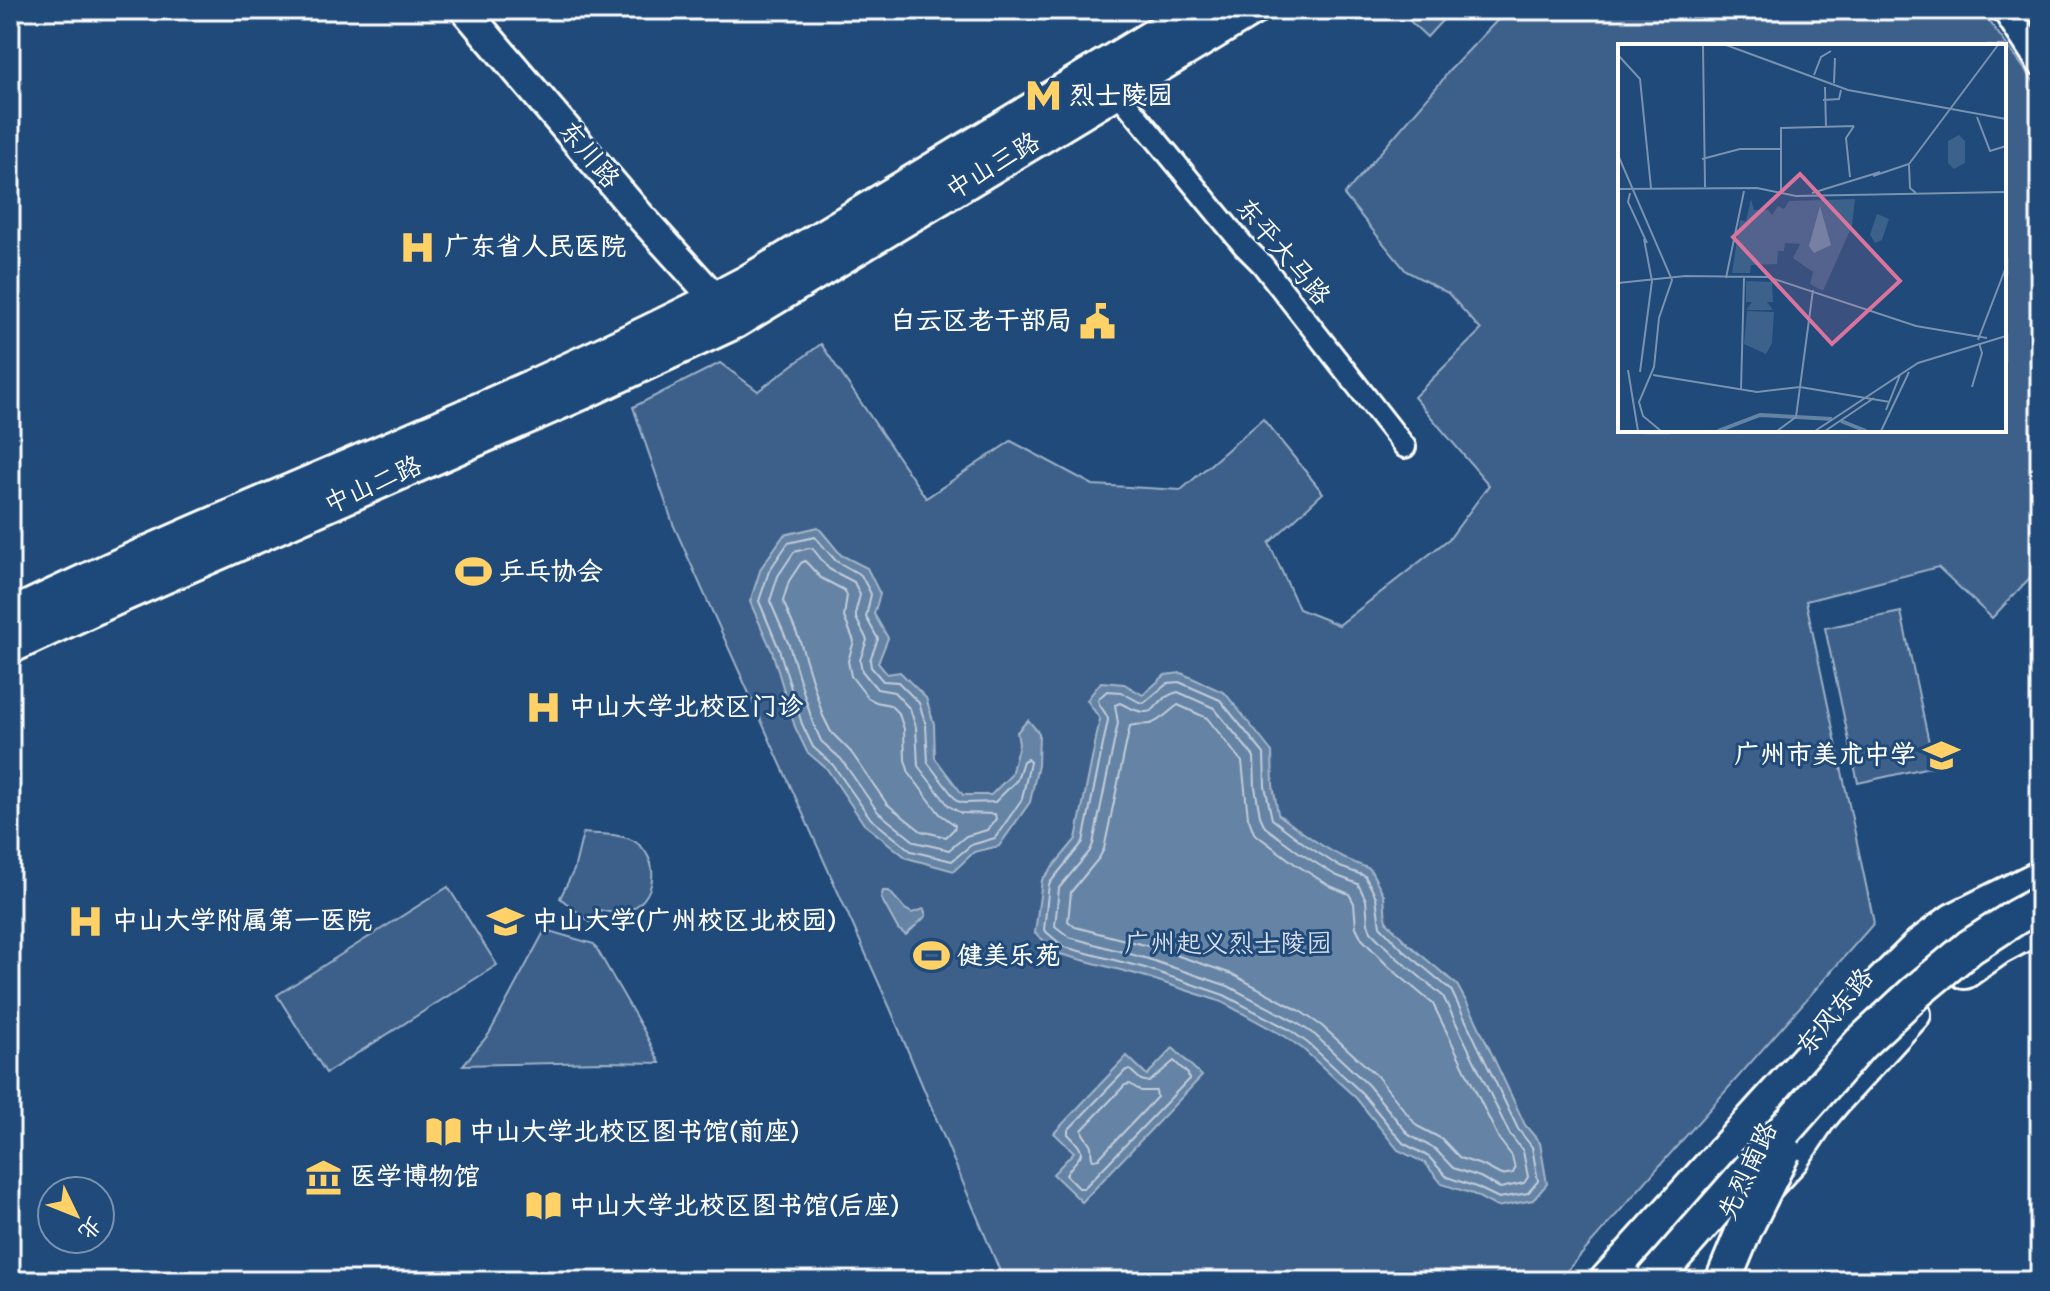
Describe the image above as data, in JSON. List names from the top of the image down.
{
  "streets": {
    "highway": ["东风东路"],
    "main road": [
      "东川路",
      "中山三路",
      "中山二路",
      "先烈南路"
    ],
    "street": ["东平大马路"]
  },
  "crossings": [
    ["东川路", "中山三路"],
    ["东川路", "中山二路"],
    ["中山三路", "东平大马路"],
    ["中山三路", "中山二路"],
    ["东风东路", "先烈南路"]
  ],
  "parks": ["广州起义烈士陵园"],
  "places": {
    "metro station": ["烈士陵园"],
    "hospital": ["广东省人民医院", "中山大学北校区门诊", "中山大学附属第一医院"],
    "public building": ["白云区老干部局"],
    "sports": ["乒乓协会", "健美乐苑"],
    "school or university": ["广州市美术中学", "中山大学(广州校区北校园)"],
    "library": ["中山大学北校区图书馆(前座)", "中山大学北校区图书馆(后座)"],
    "museum": ["医学博物馆"]
  },
  "north": "bottom right"
}
